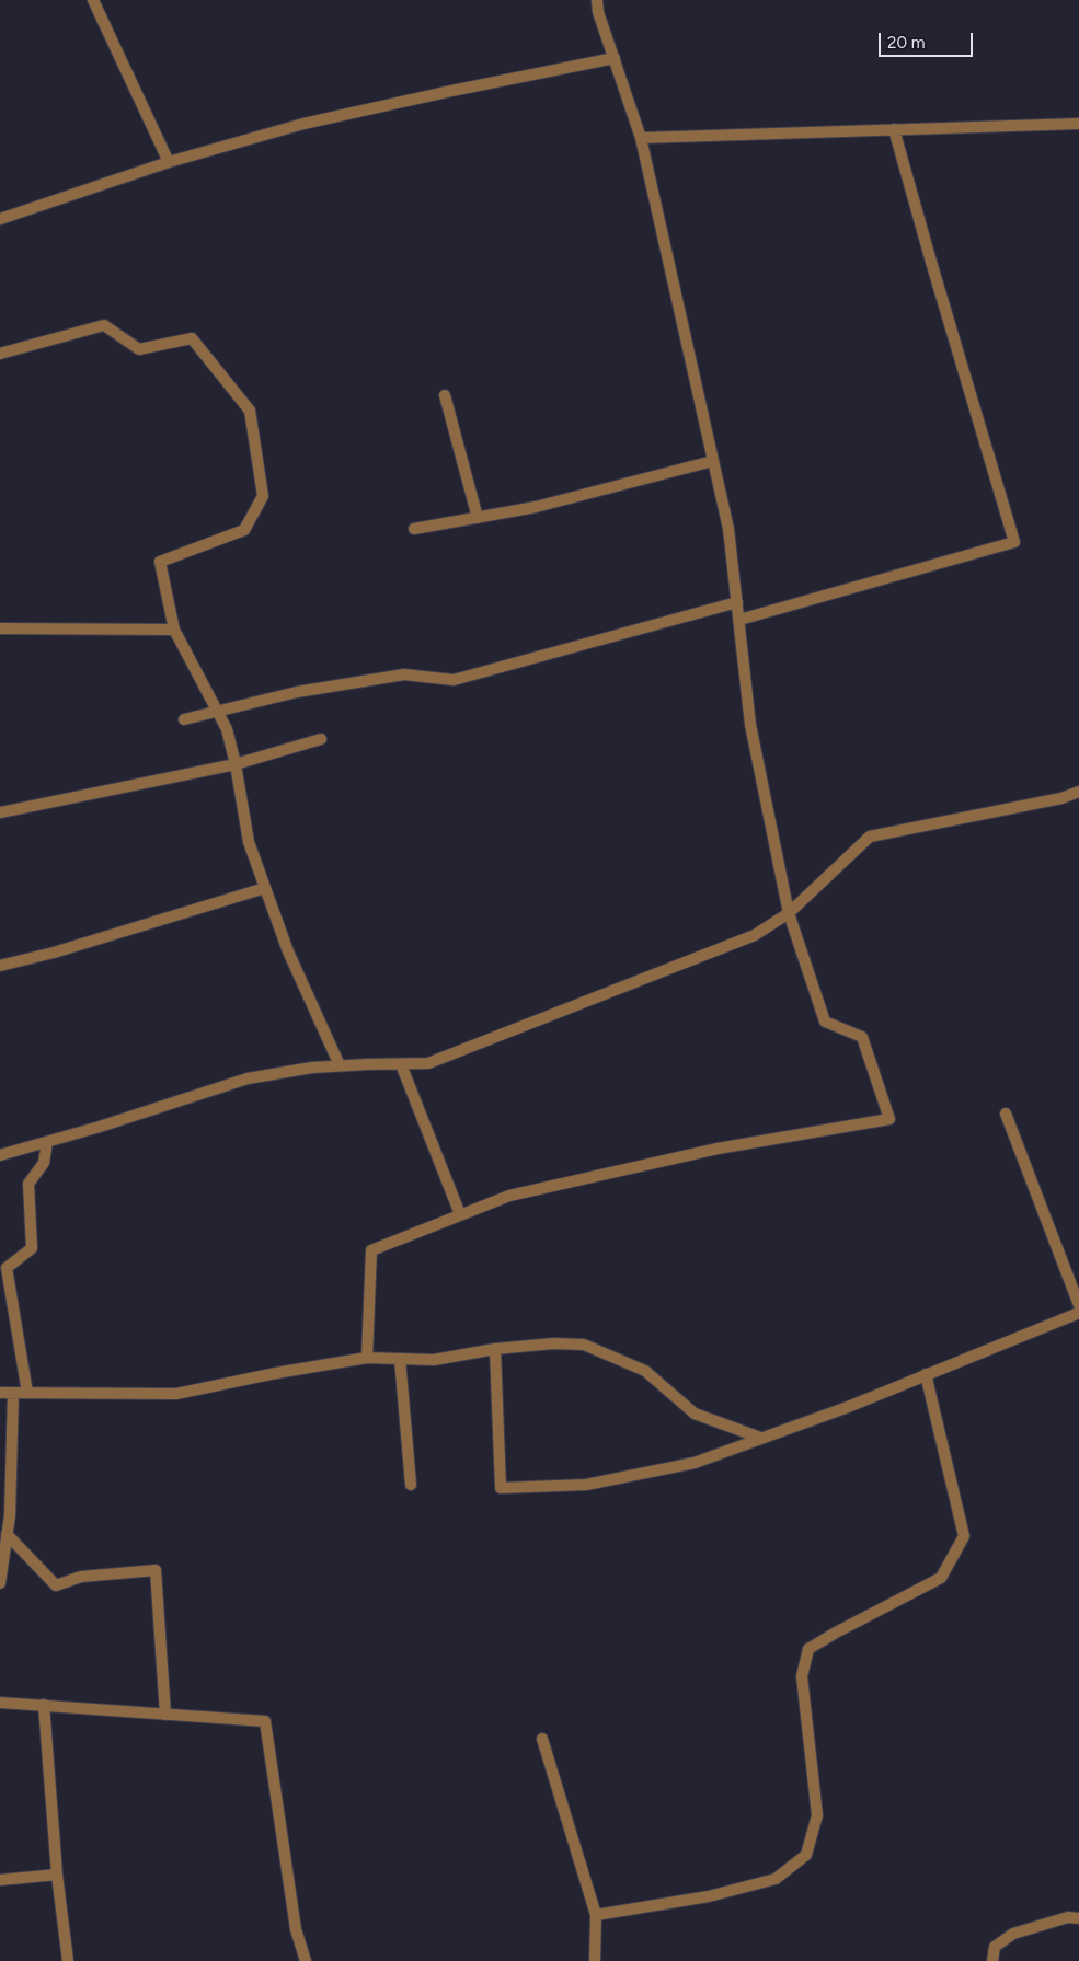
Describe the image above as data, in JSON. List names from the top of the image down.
{
  "scale_bar": "20 m"
}
